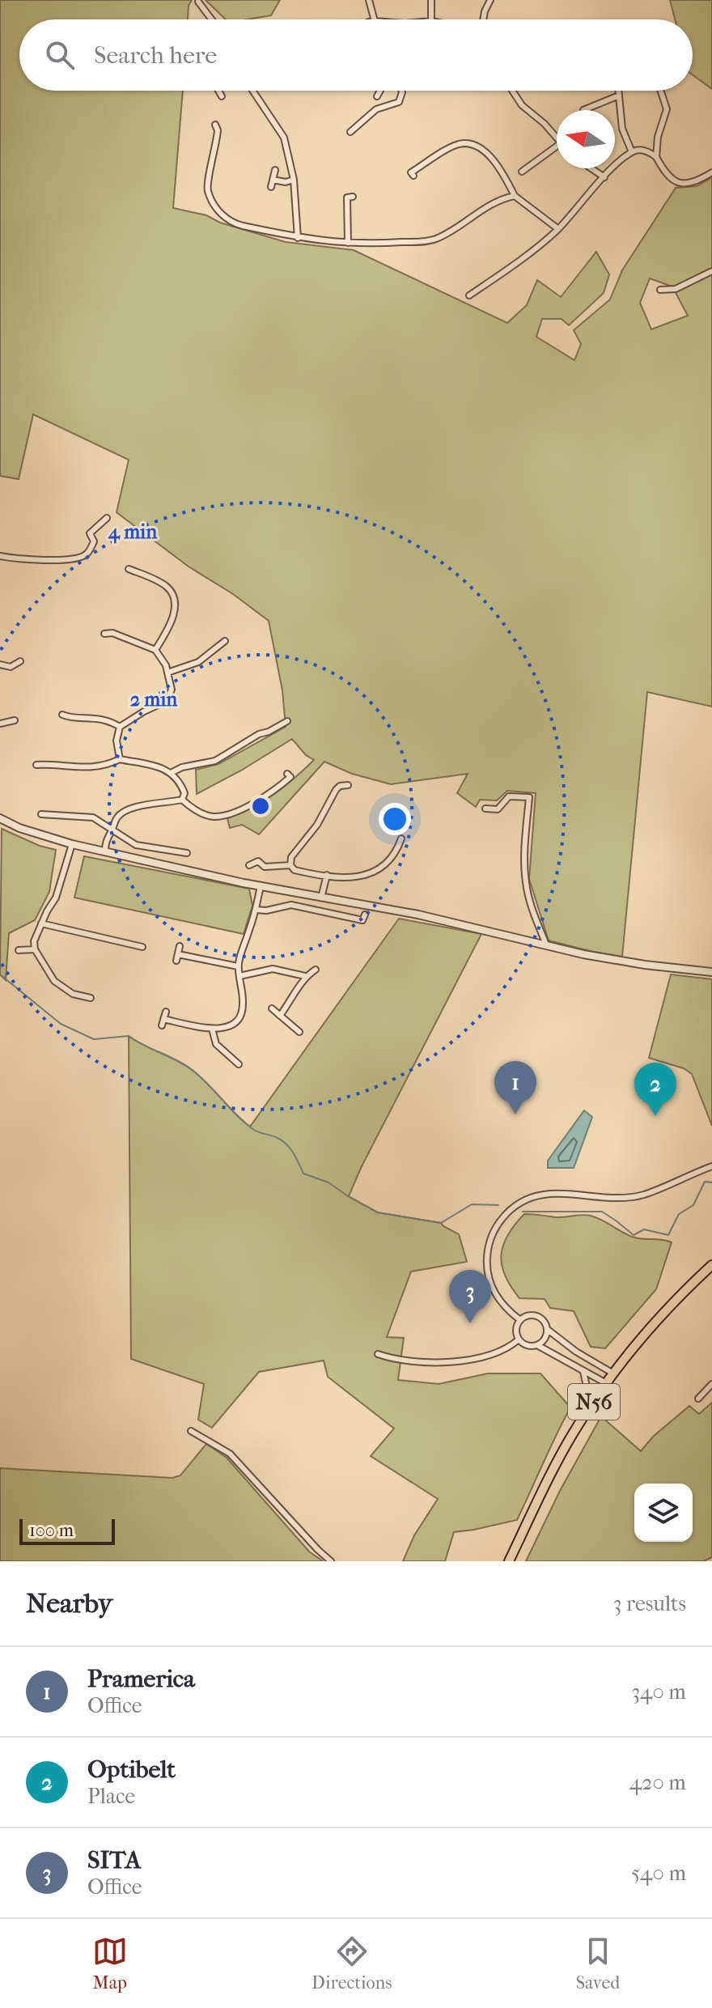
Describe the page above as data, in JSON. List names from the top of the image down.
{
  "streets": {
    "main road": ["N56"]
  },
  "scale_bar": "100 m",
  "north": "left",
  "page": {
    "search": "Search here",
    "pins": ["1", "2", "3"],
    "scale": "100 m",
    "heading": ["Nearby", "3 results"],
    "list": [
      {
        "mark": "1",
        "name": "Pramerica",
        "note": "Office",
        "value": "340 m"
      },
      {
        "mark": "2",
        "name": "Optibelt",
        "note": "Place",
        "value": "420 m"
      },
      {
        "mark": "3",
        "name": "SITA",
        "note": "Office",
        "value": "540 m"
      }
    ],
    "nav": ["Map", "Directions", "Saved"]
  },
  "rings": ["4 min", "2 min"]
}
